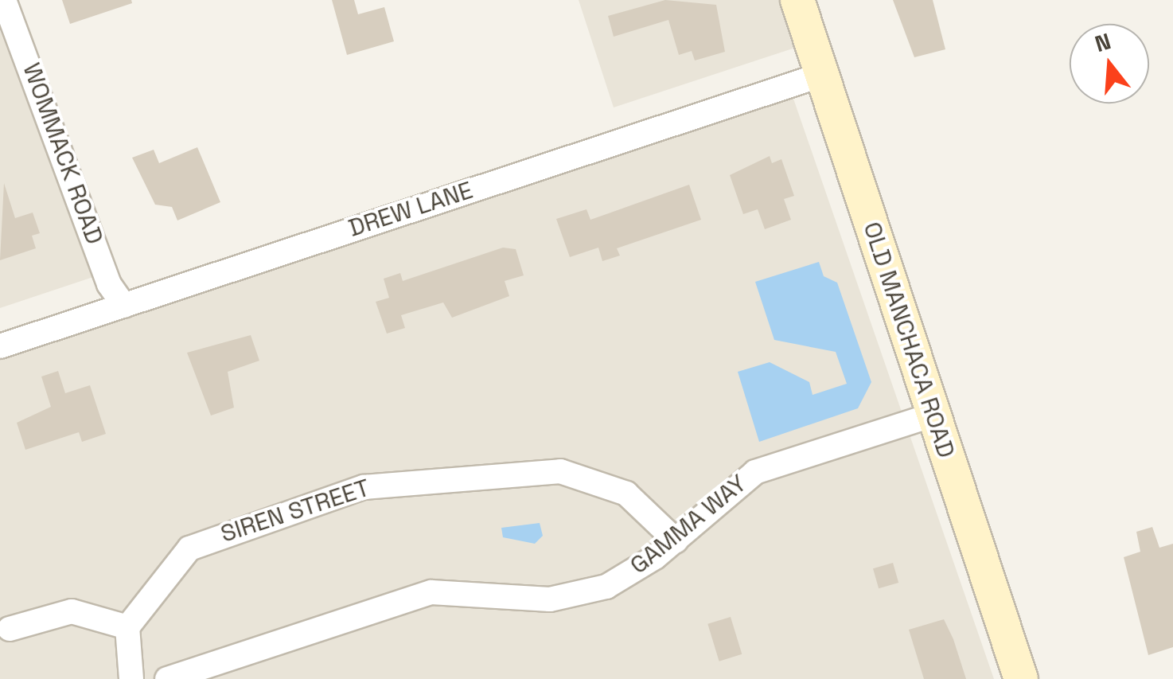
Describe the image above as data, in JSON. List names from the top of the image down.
{
  "streets": {
    "street": [
      "WOMMACK ROAD",
      "DREW LANE",
      "OLD MANCHACA ROAD",
      "SIREN STREET",
      "GAMMA WAY"
    ]
  },
  "crossings": [
    ["WOMMACK ROAD", "DREW LANE"],
    ["DREW LANE", "OLD MANCHACA ROAD"],
    ["OLD MANCHACA ROAD", "GAMMA WAY"],
    ["SIREN STREET", "GAMMA WAY"]
  ],
  "north": "top"
}
